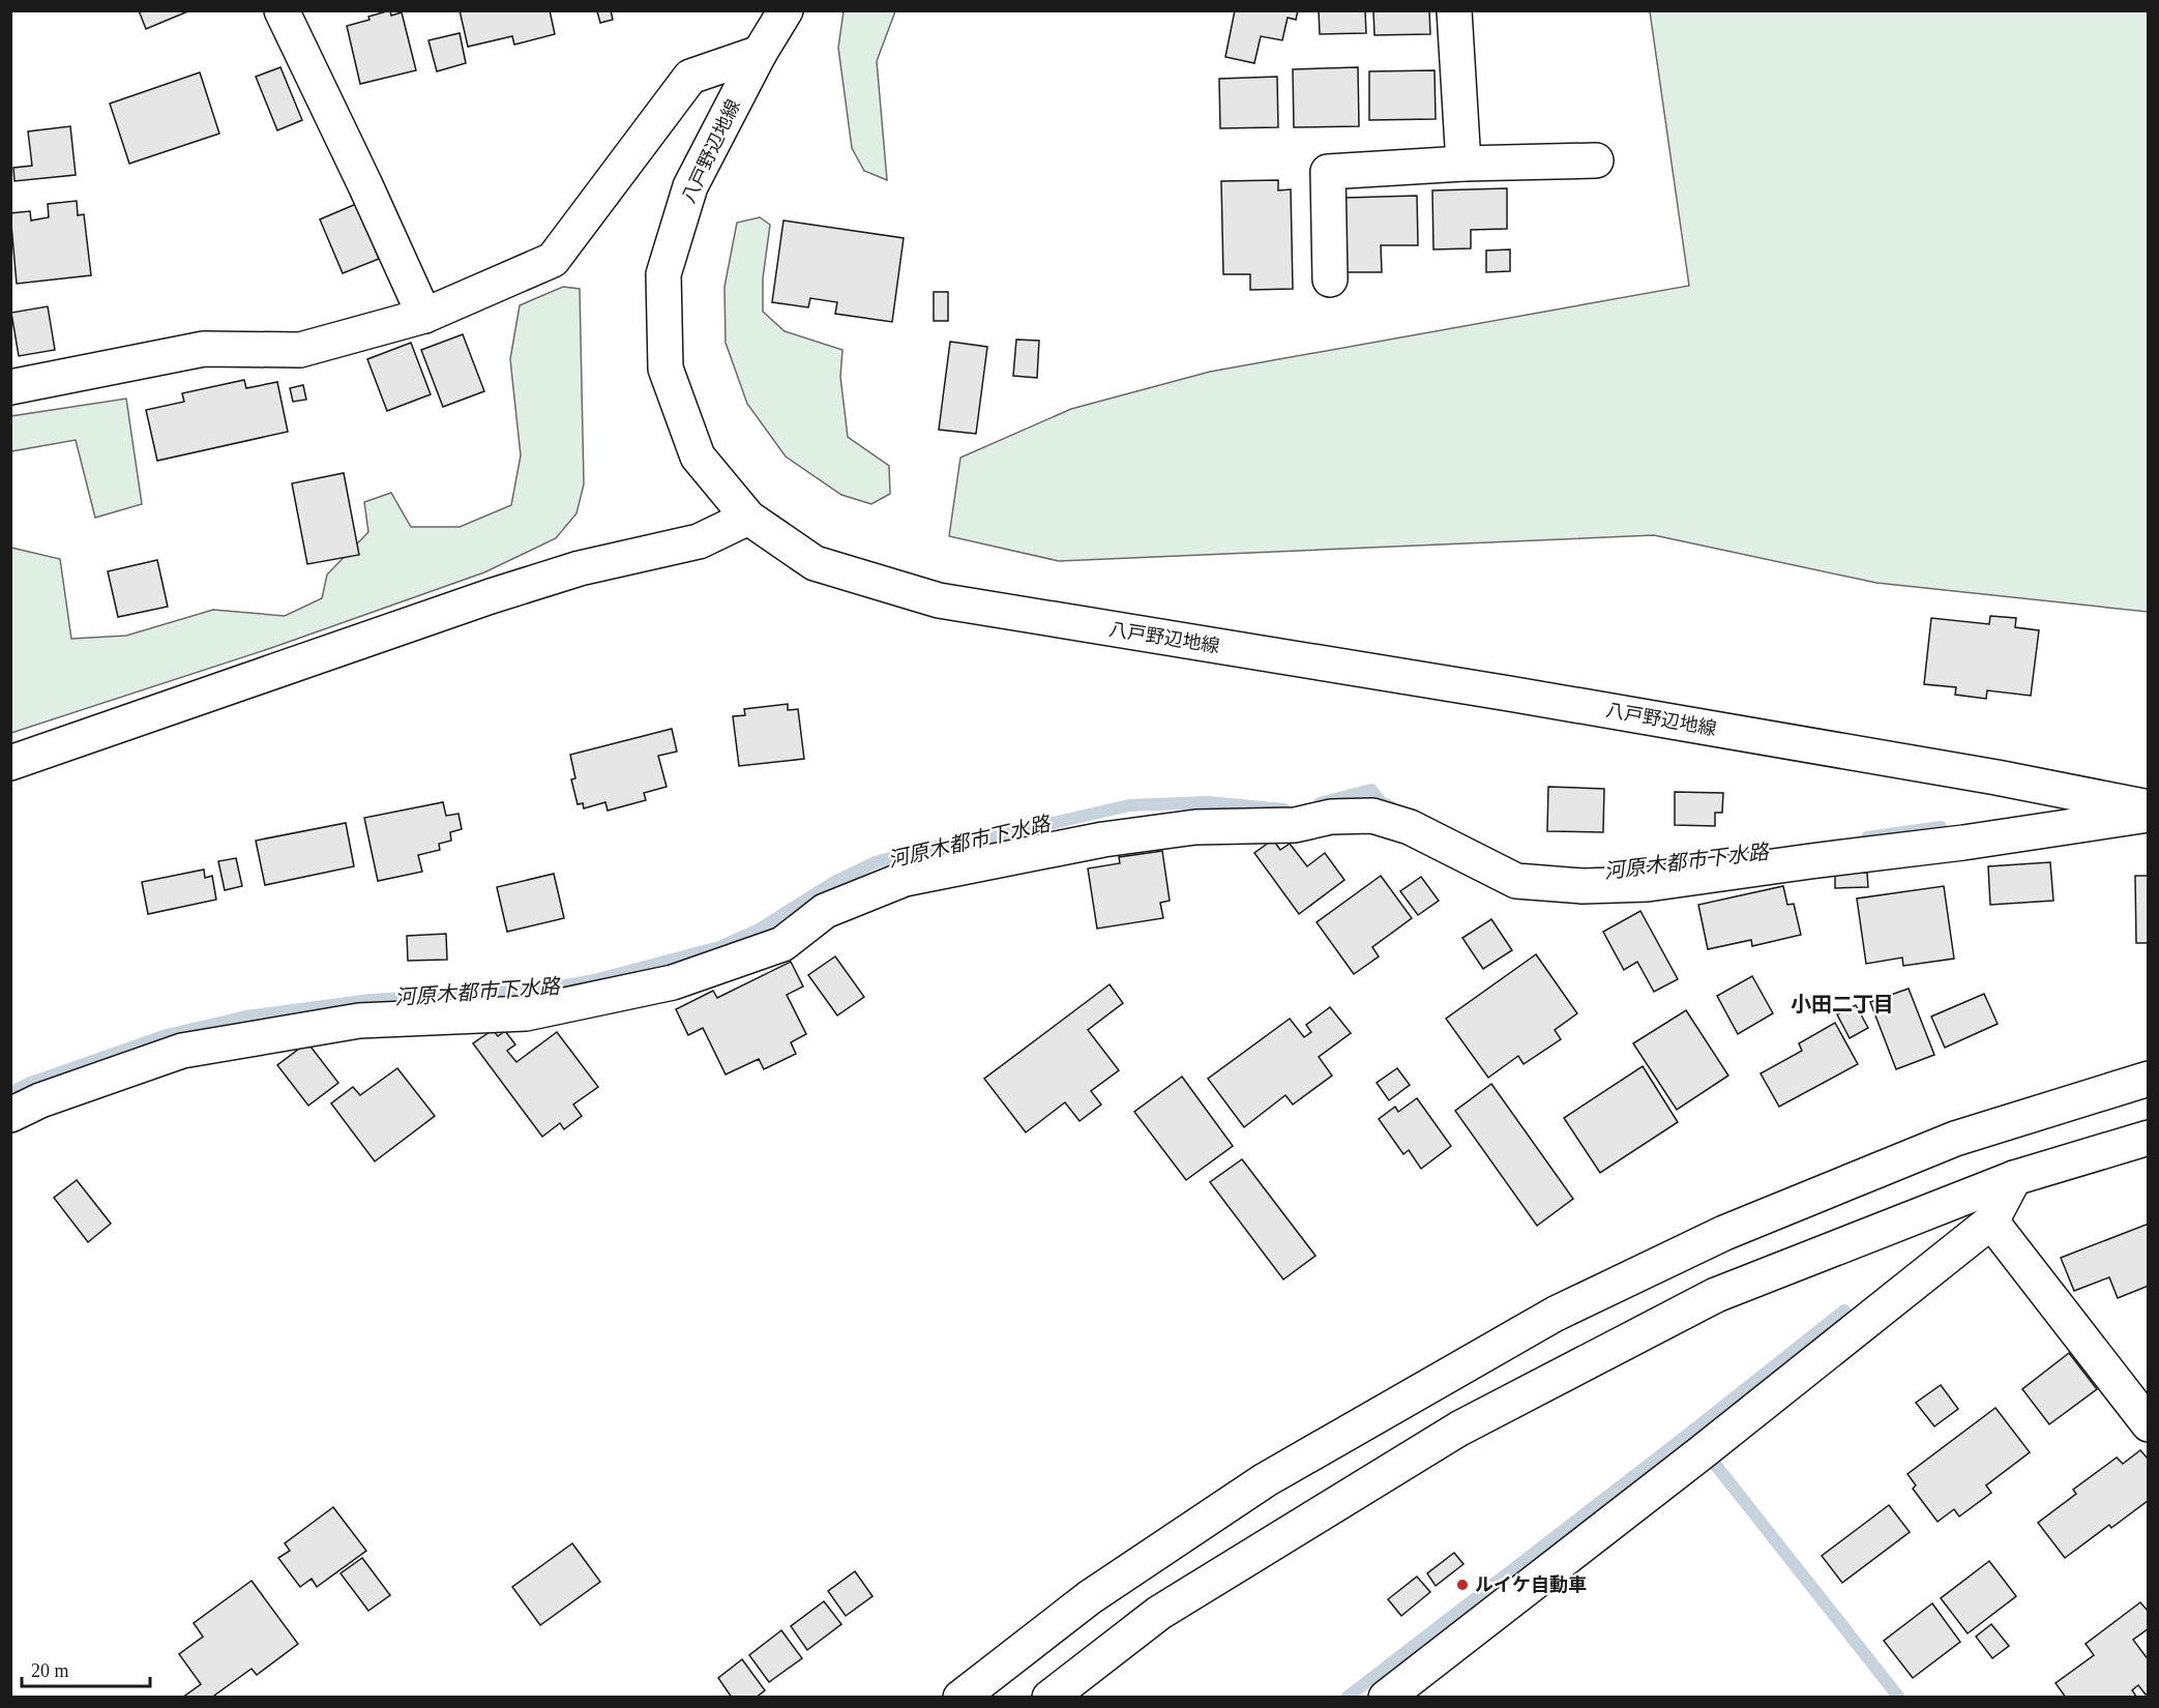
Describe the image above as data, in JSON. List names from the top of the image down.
{
  "streets": {
    "street": ["八戸野辺地線"]
  },
  "districts": ["小田二丁目"],
  "water": ["河原木都市下水路"],
  "places": ["ルイケ自動車"],
  "scale_bar": "20 m"
}
